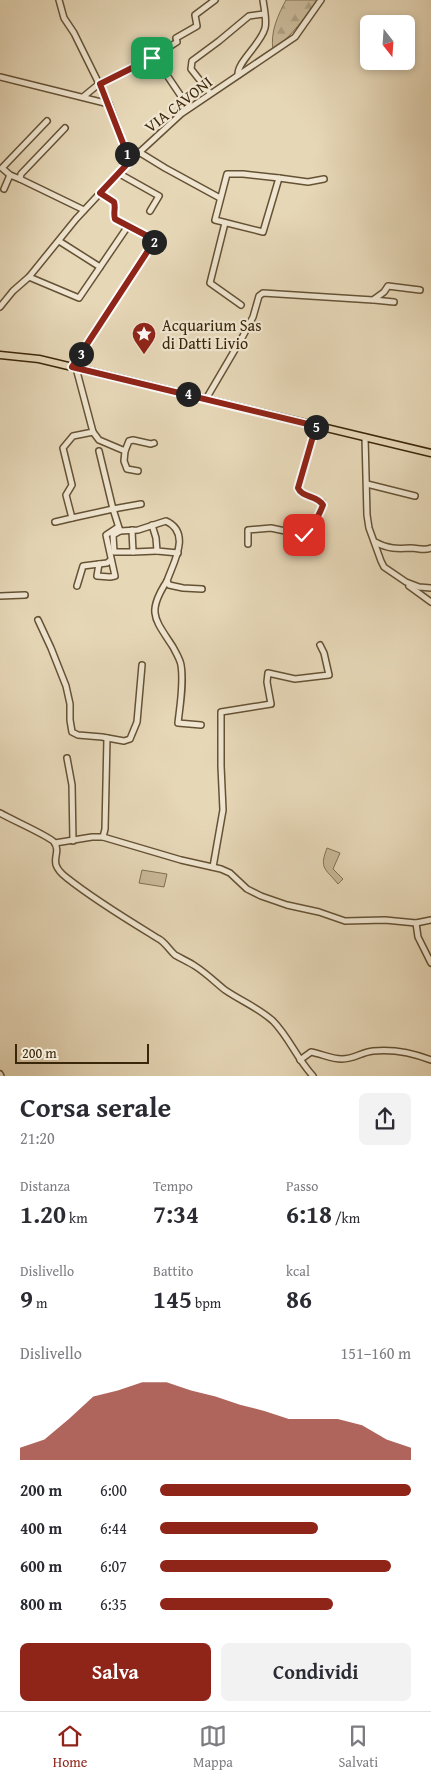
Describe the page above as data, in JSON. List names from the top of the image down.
{
  "streets": {
    "street": ["VIA CAVONI"]
  },
  "places": {
    "place": ["Acquarium Sas di Datti Livio"]
  },
  "scale_bar": "200 m",
  "north": "bottom",
  "page": {
    "pins": [
      "1",
      "2",
      "3",
      "4",
      "5"
    ],
    "scale": "200 m",
    "heading": ["Corsa serale", "21:20"],
    "stats": [
      ["Distanza", "1.20 km"],
      ["Tempo", "7:34"],
      ["Passo", "6:18 /km"],
      ["Dislivello", "9 m"],
      ["Battito", "145 bpm"],
      ["kcal", "86"]
    ],
    "chart": ["Dislivello", "151–160 m"],
    "list": [
      {
        "name": "200 m",
        "note": "6:00"
      },
      {
        "name": "400 m",
        "note": "6:44"
      },
      {
        "name": "600 m",
        "note": "6:07"
      },
      {
        "name": "800 m",
        "note": "6:35"
      }
    ],
    "buttons": ["Salva", "Condividi"],
    "tabs": ["Home", "Mappa", "Salvati"]
  }
}
